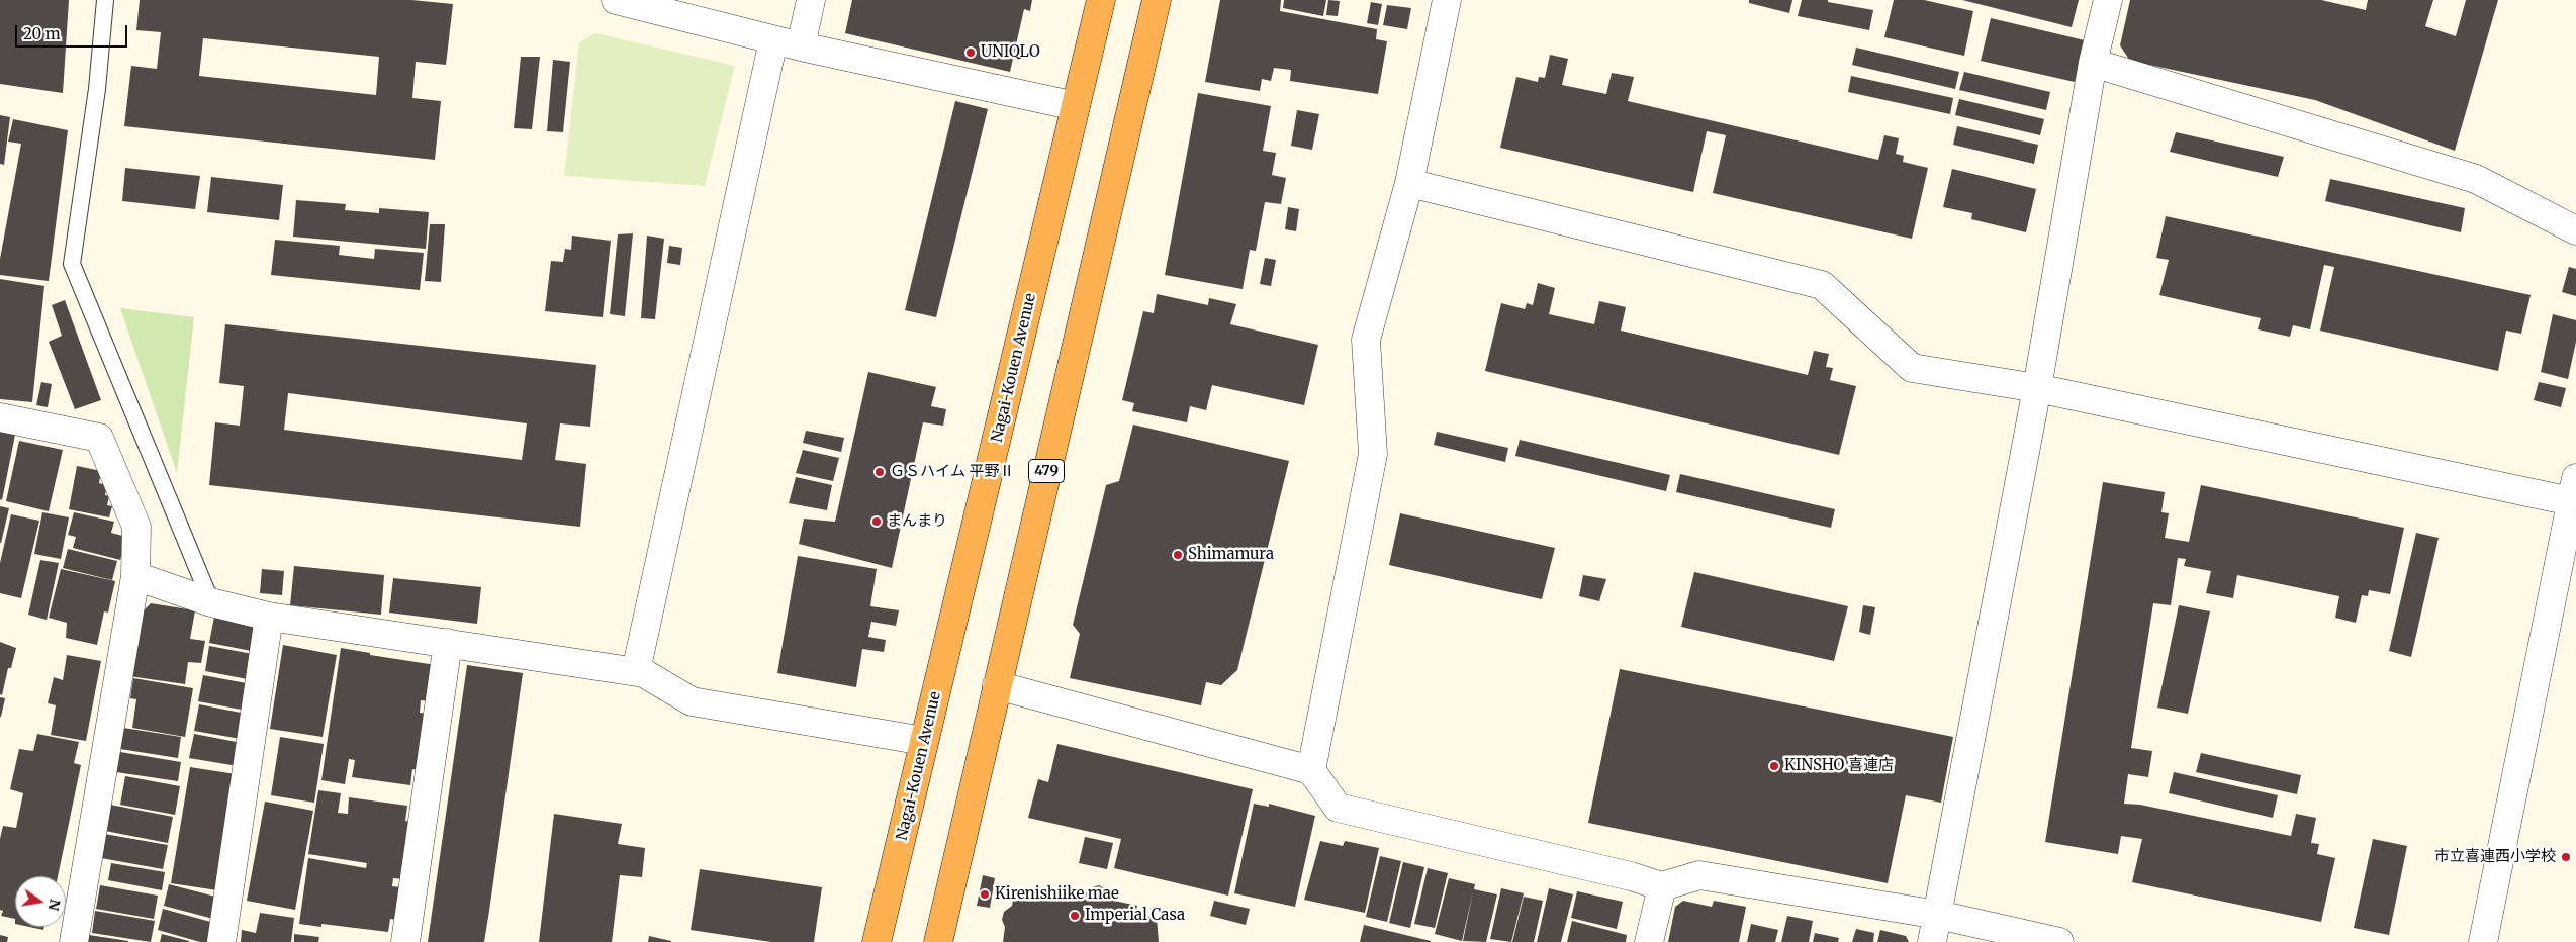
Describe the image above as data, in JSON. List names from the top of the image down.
{
  "streets": {
    "highway": ["Nagai-Kouen Avenue", "479"]
  },
  "places": [
    "UNIQLO",
    "ＧＳハイム 平野Ⅱ",
    "まんまり",
    "Shimamura",
    "KINSHO 喜連店",
    "市立喜連西小学校",
    "Kirenishiike mae",
    "Imperial Casa"
  ],
  "scale_bar": "20 m",
  "north": "right"
}
